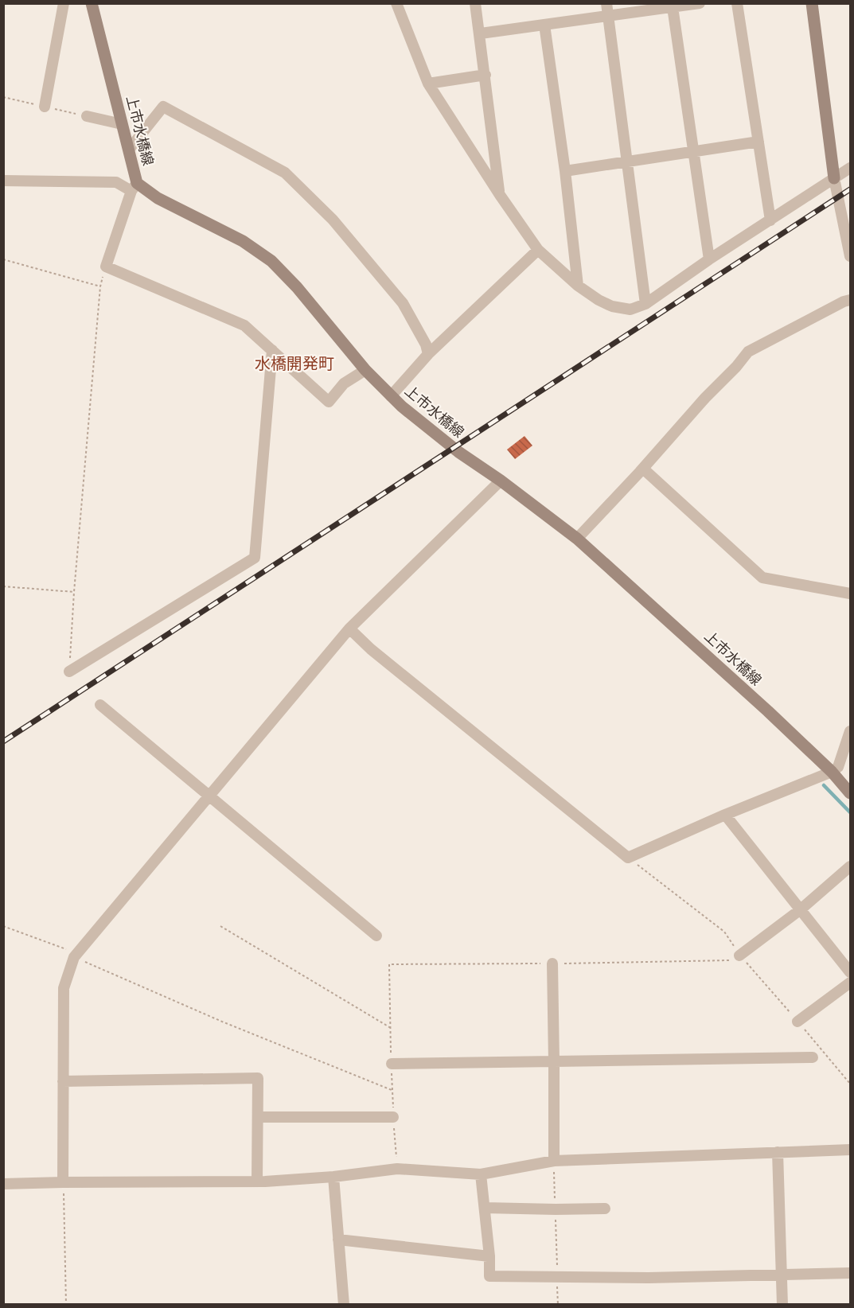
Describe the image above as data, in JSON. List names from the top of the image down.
{
  "streets": {
    "main road": ["上市水橋線"]
  },
  "districts": ["水橋開発町"]
}
